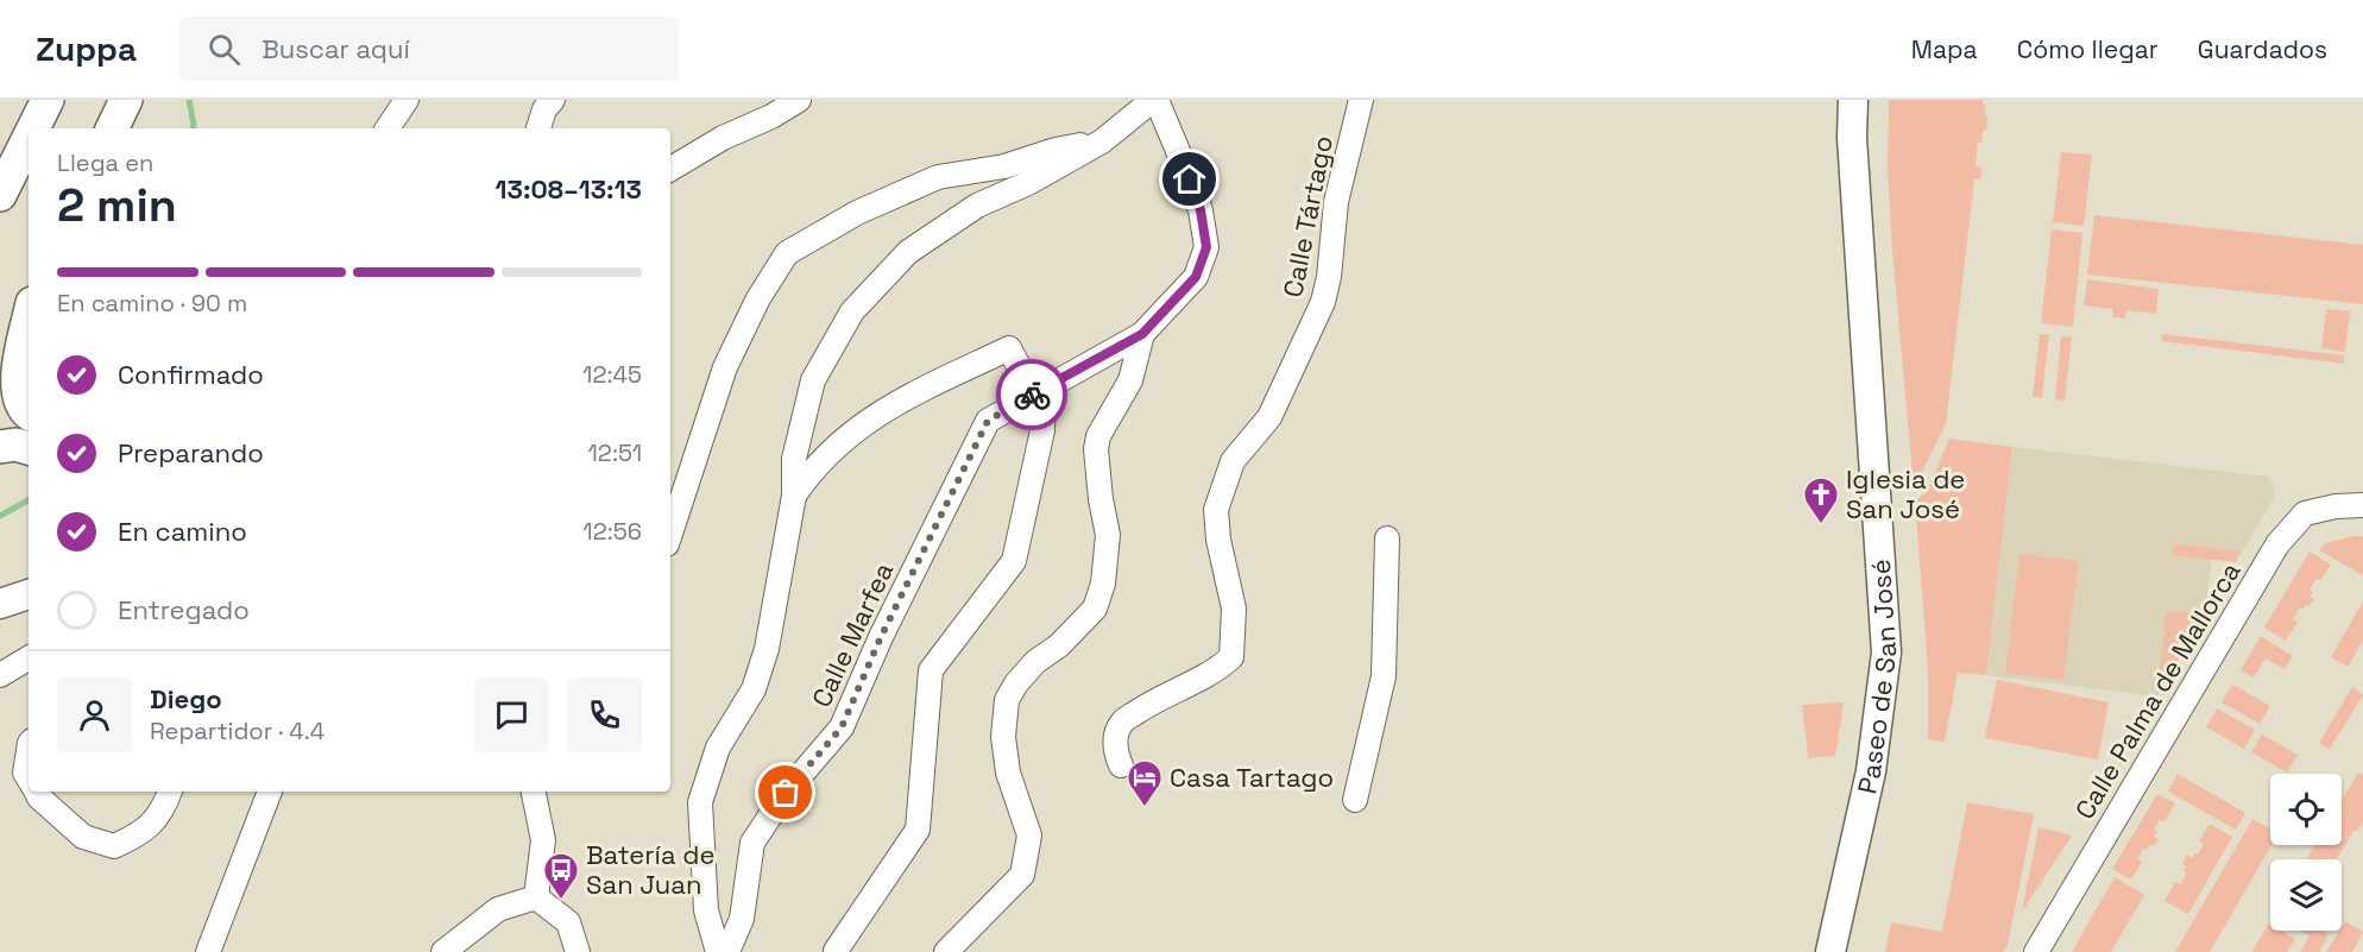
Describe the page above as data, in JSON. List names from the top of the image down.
{
  "streets": {
    "street": [
      "Calle Tártago",
      "Calle Marfea",
      "Paseo de San José",
      "Calle Palma de Mallorca"
    ]
  },
  "places": {
    "church": ["Iglesia de San José"],
    "hotel": ["Casa Tartago"],
    "bus stop": ["Batería de San Juan"]
  },
  "page": {
    "header": "Zuppa",
    "search": "Buscar aquí",
    "nav": ["Mapa", "Cómo llegar", "Guardados"],
    "heading": ["2 min", "Llega en", "13:08–13:13"],
    "panel": ["Diego", "Repartidor · 4.4"],
    "bar": "En camino · 90 m",
    "list": [
      ["Confirmado", "12:45"],
      ["Preparando", "12:51"],
      ["En camino", "12:56"],
      "Entregado"
    ]
  }
}
